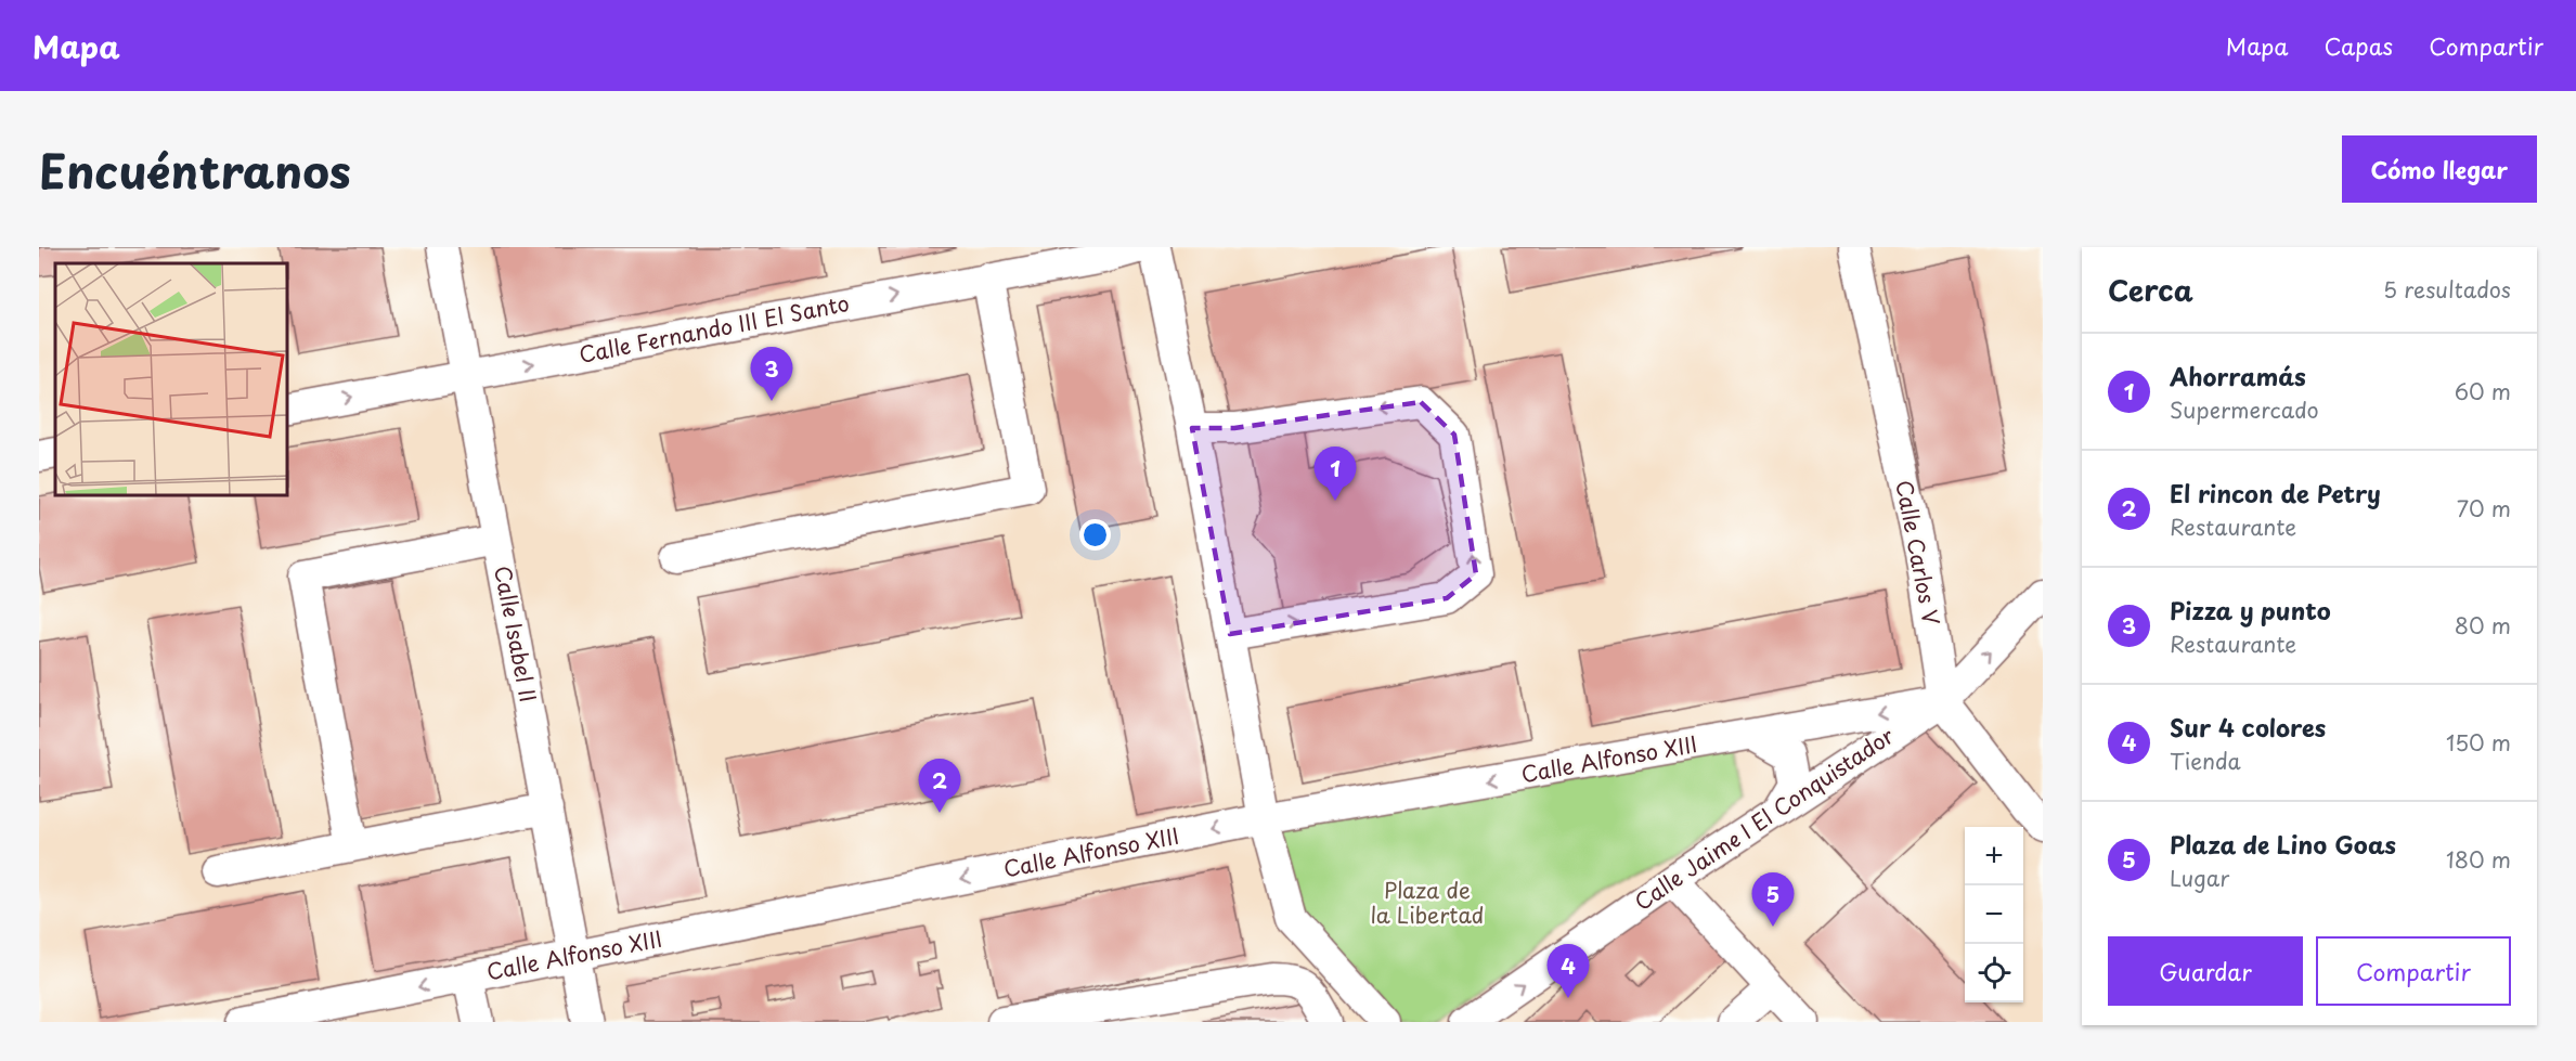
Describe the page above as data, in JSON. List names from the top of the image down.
{
  "streets": {
    "street": [
      "Calle Fernando III El Santo",
      "Calle Carlos V",
      "Calle Isabel II",
      "Calle Alfonso XIII",
      "Calle Jaime I El Conquistador"
    ]
  },
  "crossings": [
    ["Calle Fernando III El Santo", "Calle Isabel II"],
    ["Calle Carlos V", "Calle Alfonso XIII"],
    ["Calle Carlos V", "Calle Jaime I El Conquistador"],
    ["Calle Isabel II", "Calle Alfonso XIII"],
    ["Calle Alfonso XIII", "Calle Jaime I El Conquistador"]
  ],
  "one_way": ["Calle Fernando III El Santo", "Calle Jaime I El Conquistador"],
  "parks": ["Plaza de la Libertad"],
  "page": {
    "header": "Mapa",
    "nav": ["Mapa", "Capas", "Compartir"],
    "title": "Encuéntranos",
    "buttons": [
      "Cómo llegar",
      ["Guardar", "Compartir"]
    ],
    "heading": ["Cerca", "5 resultados"],
    "list": [
      {
        "mark": "1",
        "name": "Ahorramás",
        "note": "Supermercado",
        "value": "60 m"
      },
      {
        "mark": "2",
        "name": "El rincon de Petry",
        "note": "Restaurante",
        "value": "70 m"
      },
      {
        "mark": "3",
        "name": "Pizza y punto",
        "note": "Restaurante",
        "value": "80 m"
      },
      {
        "mark": "4",
        "name": "Sur 4 colores",
        "note": "Tienda",
        "value": "150 m"
      },
      {
        "mark": "5",
        "name": "Plaza de Lino Goas",
        "note": "Lugar",
        "value": "180 m"
      }
    ],
    "pins": [
      "3",
      "1",
      "2",
      "5",
      "4"
    ],
    "map_buttons": ["+", "−"]
  }
}
